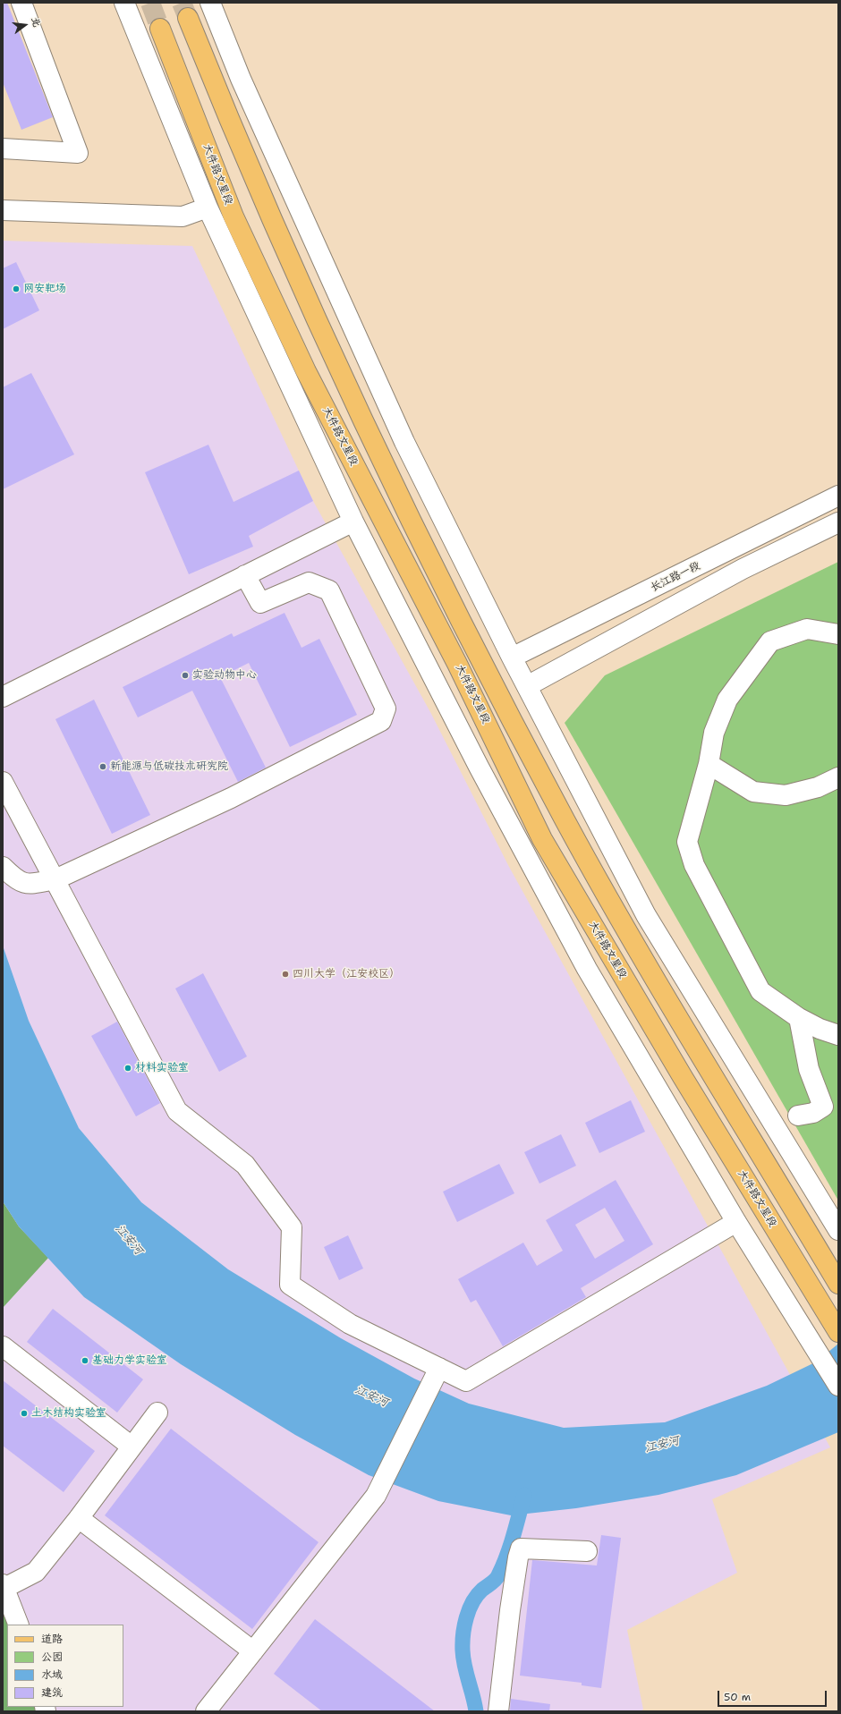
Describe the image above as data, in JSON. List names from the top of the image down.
{
  "streets": {
    "main road": ["大件路文星段"],
    "street": ["长江路一段"]
  },
  "water": ["江安河"],
  "places": [
    "网安靶场",
    "实验动物中心",
    "新能源与低碳技术研究院",
    "四川大学（江安校区）",
    "材料实验室",
    "基础力学实验室",
    "土木结构实验室"
  ],
  "legend": [
    "道路",
    "公园",
    "水域",
    "建筑"
  ],
  "scale_bar": "50 m",
  "north": "right"
}
